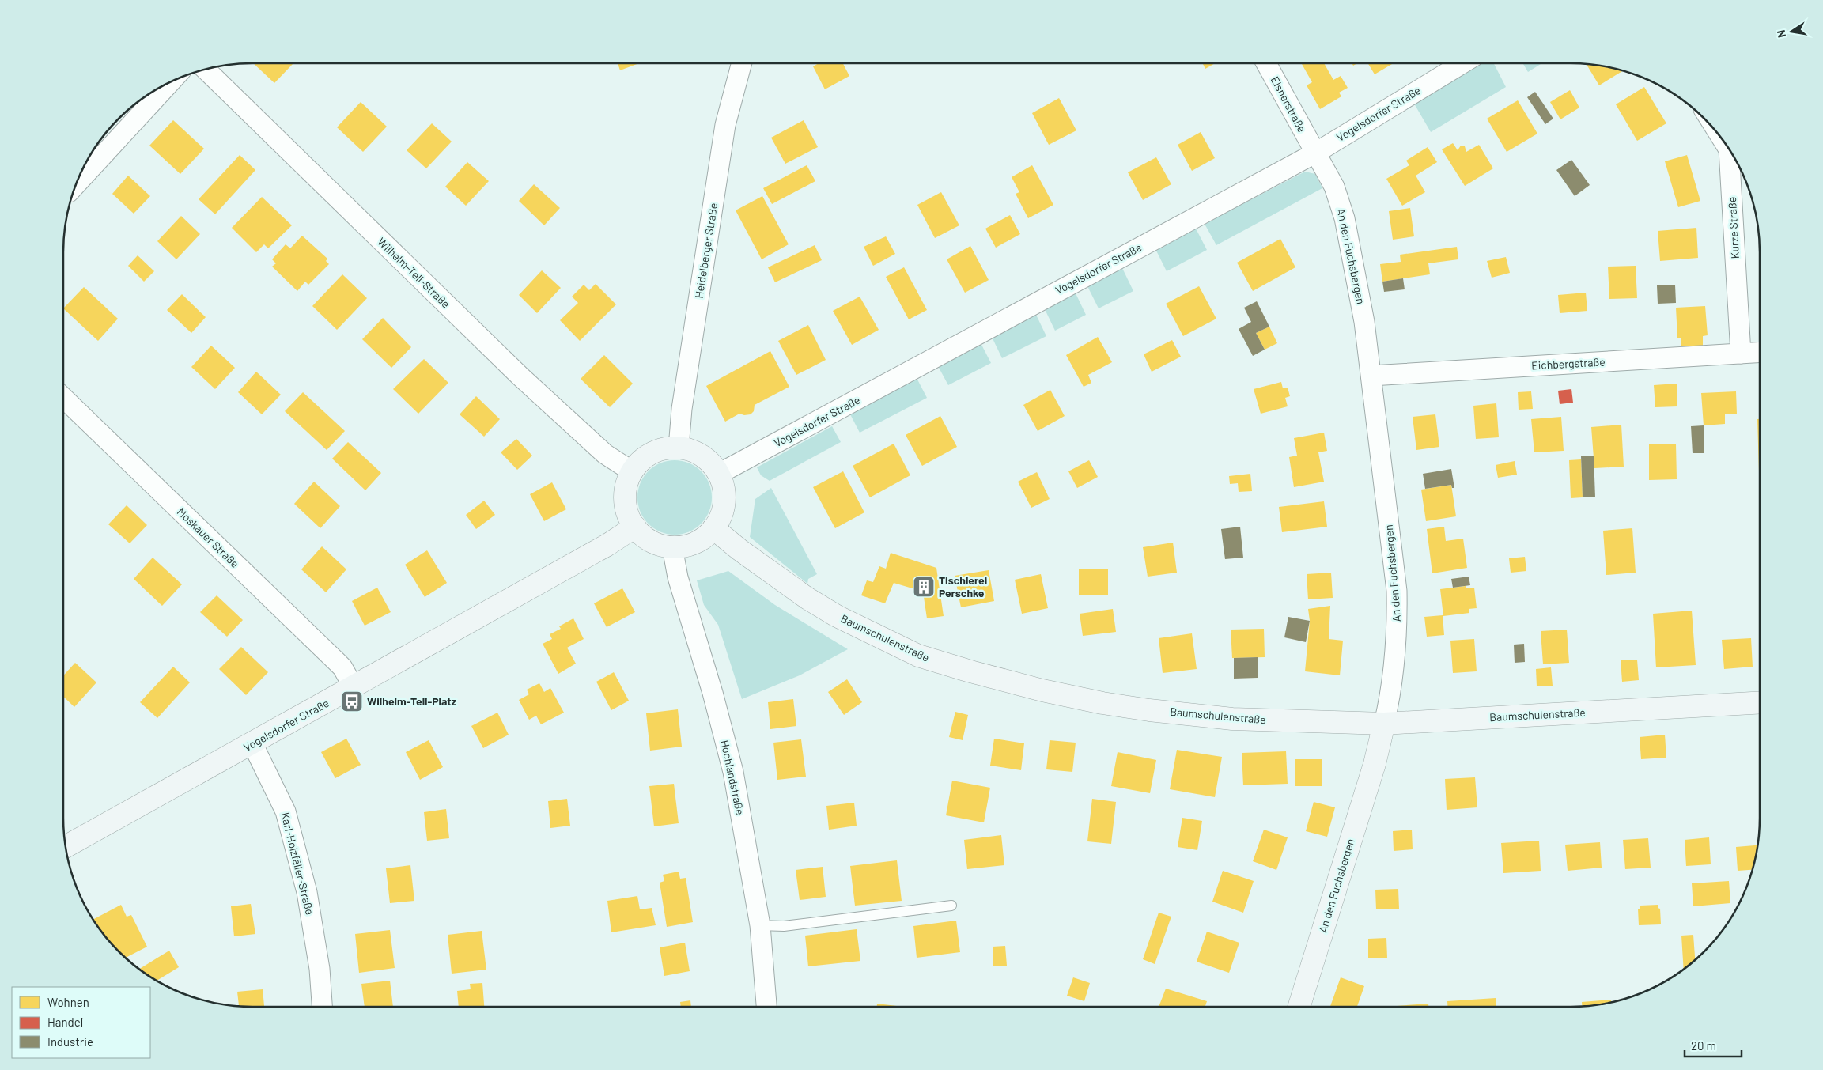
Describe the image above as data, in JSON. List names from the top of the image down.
{
  "streets": {
    "street": [
      "Elsnerstraße",
      "Vogelsdorfer Straße",
      "Kurze Straße",
      "Heidelberger Straße",
      "An den Fuchsbergen",
      "Wilhelm-Tell-Straße",
      "Eichbergstraße",
      "Moskauer Straße",
      "Baumschulenstraße",
      "Hochlandstraße",
      "Karl-Holzfäller-Straße"
    ]
  },
  "crossings": [
    ["Elsnerstraße", "Vogelsdorfer Straße"],
    ["Elsnerstraße", "An den Fuchsbergen"],
    ["Vogelsdorfer Straße", "Heidelberger Straße"],
    ["Vogelsdorfer Straße", "An den Fuchsbergen"],
    ["Vogelsdorfer Straße", "Wilhelm-Tell-Straße"],
    ["Vogelsdorfer Straße", "Moskauer Straße"],
    ["Vogelsdorfer Straße", "Baumschulenstraße"],
    ["Vogelsdorfer Straße", "Hochlandstraße"],
    ["Vogelsdorfer Straße", "Karl-Holzfäller-Straße"],
    ["Kurze Straße", "Eichbergstraße"],
    ["Heidelberger Straße", "Wilhelm-Tell-Straße"],
    ["Heidelberger Straße", "Baumschulenstraße"],
    ["Heidelberger Straße", "Hochlandstraße"],
    ["An den Fuchsbergen", "Eichbergstraße"],
    ["An den Fuchsbergen", "Baumschulenstraße"],
    ["Wilhelm-Tell-Straße", "Baumschulenstraße"],
    ["Wilhelm-Tell-Straße", "Hochlandstraße"],
    ["Baumschulenstraße", "Hochlandstraße"]
  ],
  "places": {
    "building": ["Tischlerei Perschke"],
    "bus stop": ["Wilhelm-Tell-Platz"]
  },
  "legend": ["Wohnen", "Handel", "Industrie"],
  "scale_bar": "20 m",
  "north": "left"
}
